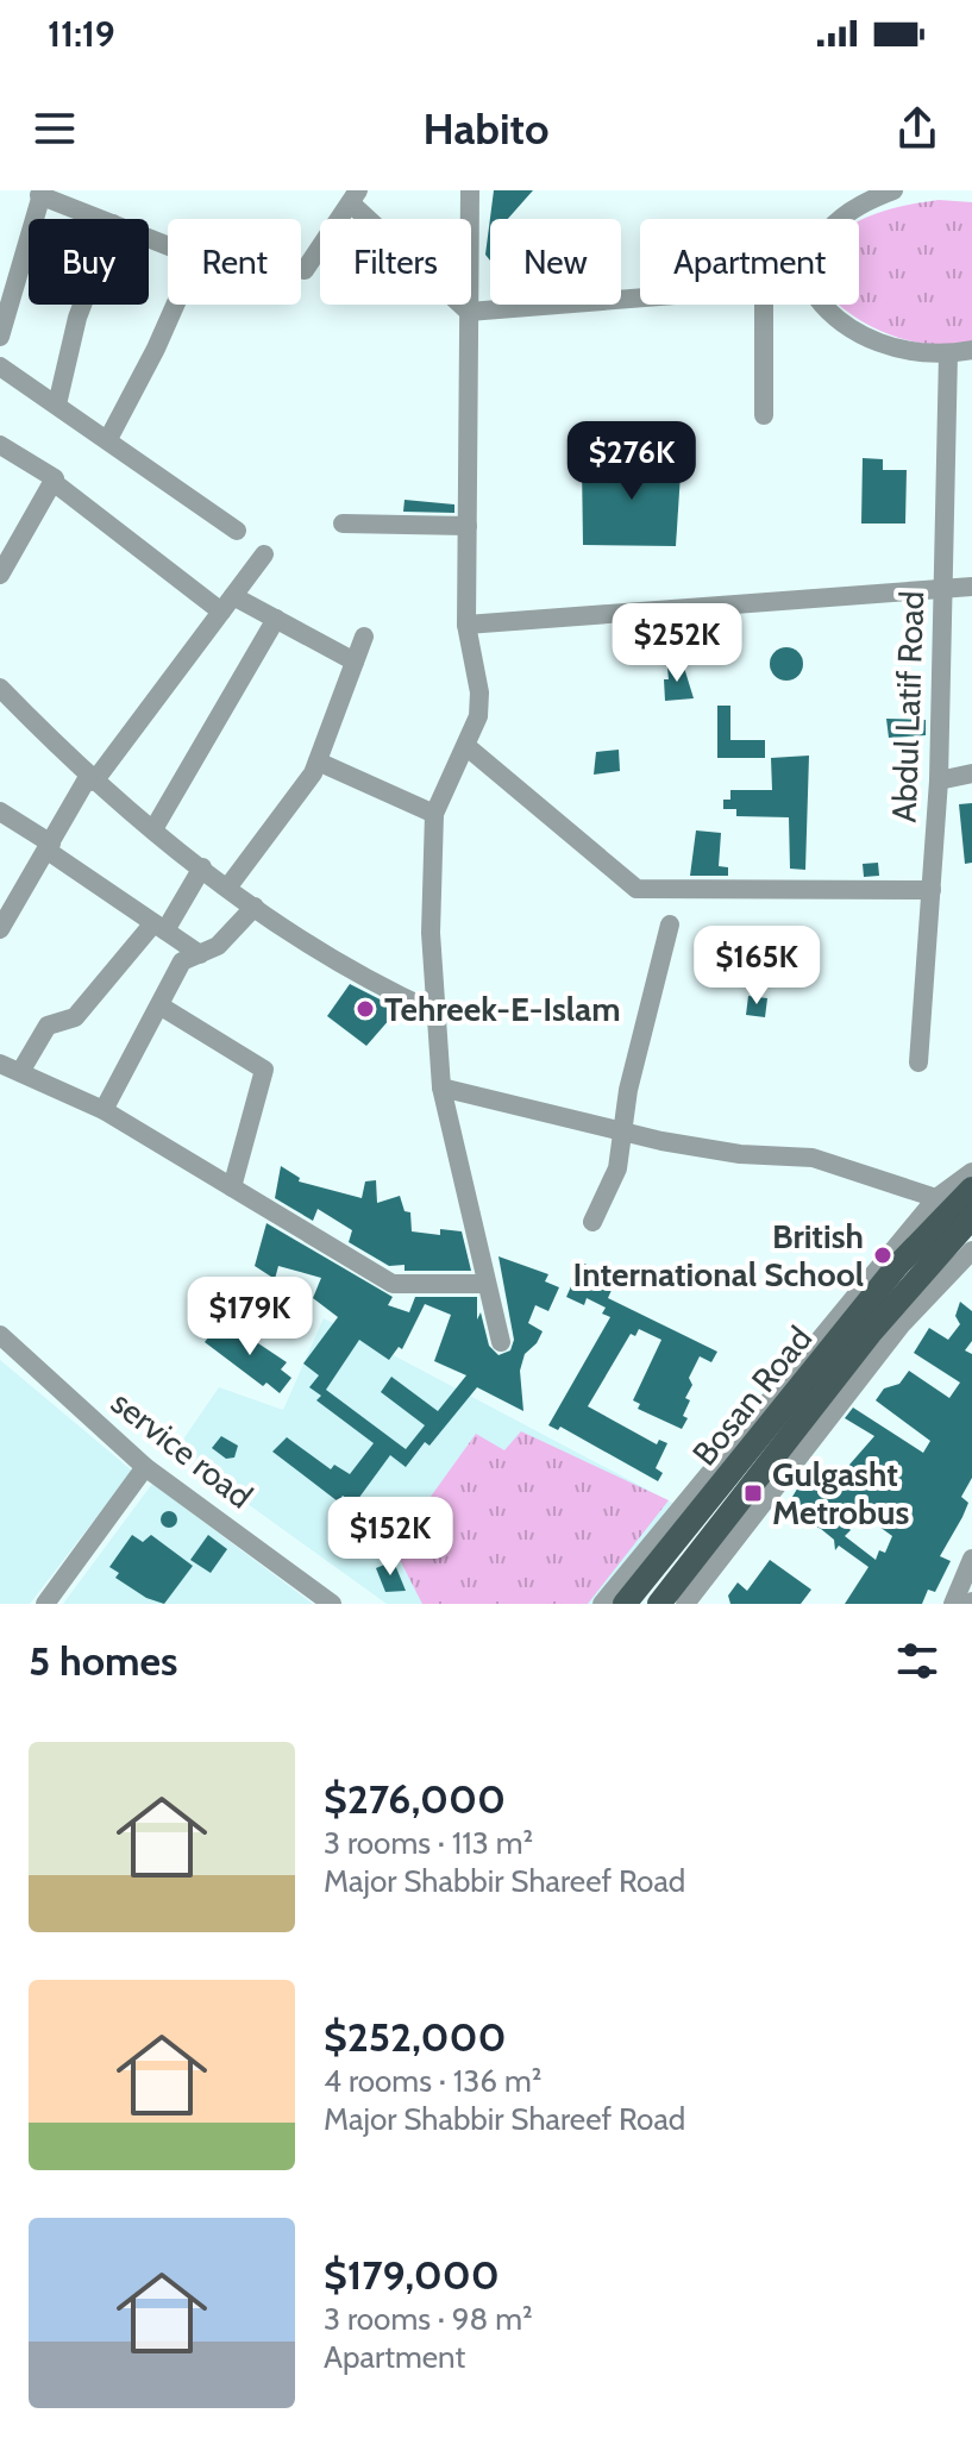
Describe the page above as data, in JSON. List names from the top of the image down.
{
  "streets": {
    "main road": ["Bosan Road"],
    "street": ["Abdul Latif Road", "service road"]
  },
  "places": {
    "other": ["Tehreek-E-Islam", "British International School"],
    "transit": ["Gulgasht Metrobus"]
  },
  "page": {
    "status": "11:19",
    "header": "Habito",
    "chip": [
      "Buy",
      "Rent",
      "Filters",
      "New",
      "Apartment"
    ],
    "price": [
      "$276K",
      "$252K",
      "$165K",
      "$179K",
      "$152K"
    ],
    "heading": "5 homes",
    "list": [
      {
        "name": "$276,000",
        "note": "3 rooms · 113 m² · Major Shabbir Shareef Road"
      },
      {
        "name": "$252,000",
        "note": "4 rooms · 136 m² · Major Shabbir Shareef Road"
      },
      {
        "name": "$179,000",
        "note": "3 rooms · 98 m² · Apartment"
      }
    ]
  }
}
